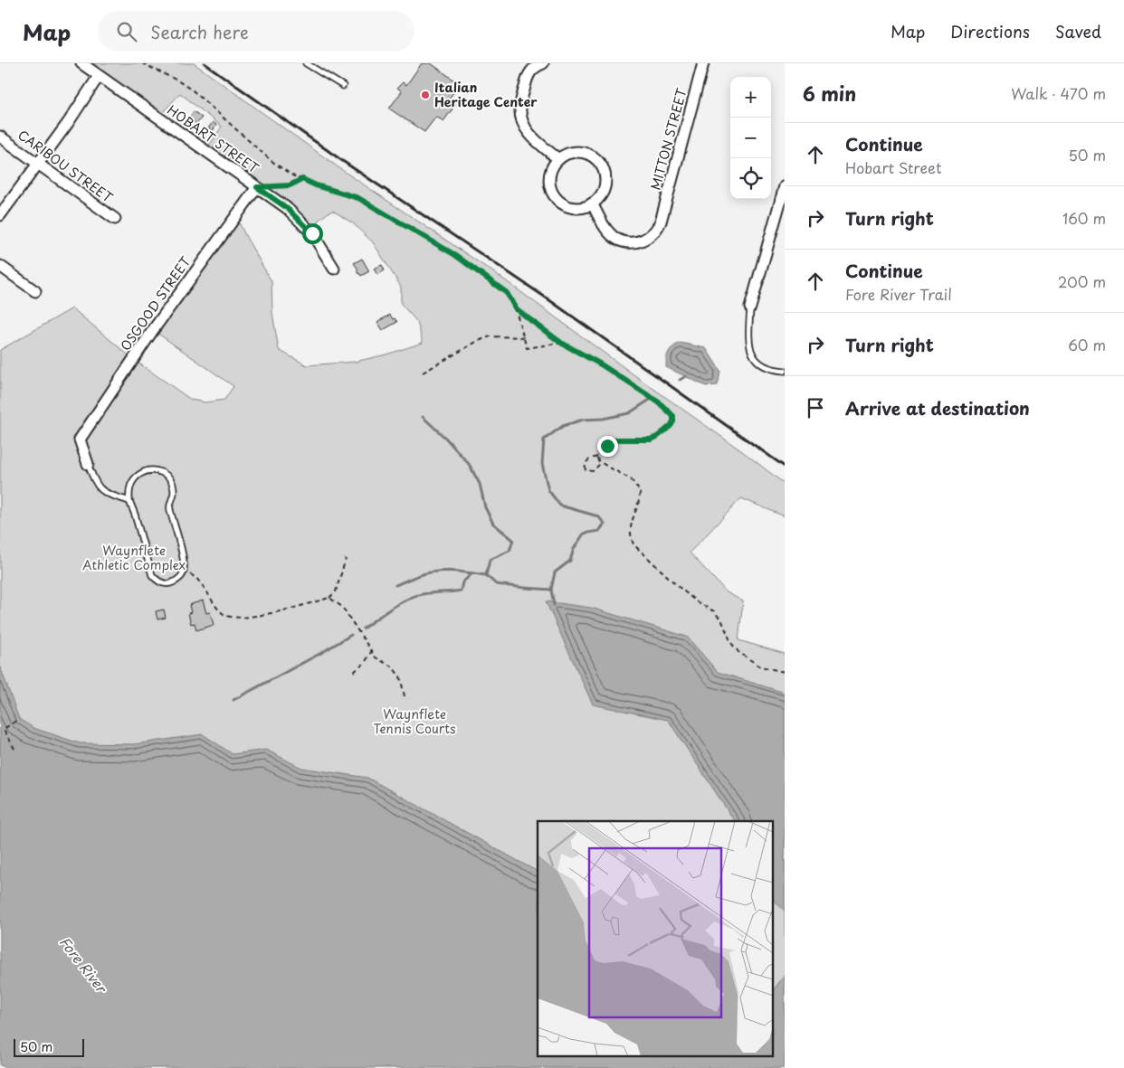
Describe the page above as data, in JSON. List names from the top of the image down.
{
  "streets": {
    "street": [
      "HOBART STREET",
      "MITTON STREET",
      "CARIBOU STREET",
      "OSGOOD STREET"
    ]
  },
  "crossings": [
    ["HOBART STREET", "OSGOOD STREET"]
  ],
  "water": ["Fore River"],
  "parks": ["Waynflete Athletic Complex", "Waynflete Tennis Courts"],
  "places": ["Italian Heritage Center"],
  "scale_bar": "50 m",
  "page": {
    "header": "Map",
    "search": "Search here",
    "nav": ["Map", "Directions", "Saved"],
    "heading": ["6 min", "Walk · 470 m"],
    "map_buttons": ["+", "−"],
    "list": [
      ["Continue", "Hobart Street", "50 m"],
      ["Turn right", "160 m"],
      ["Continue", "Fore River Trail", "200 m"],
      ["Turn right", "60 m"],
      "Arrive at destination"
    ],
    "scale": "50 m"
  }
}
